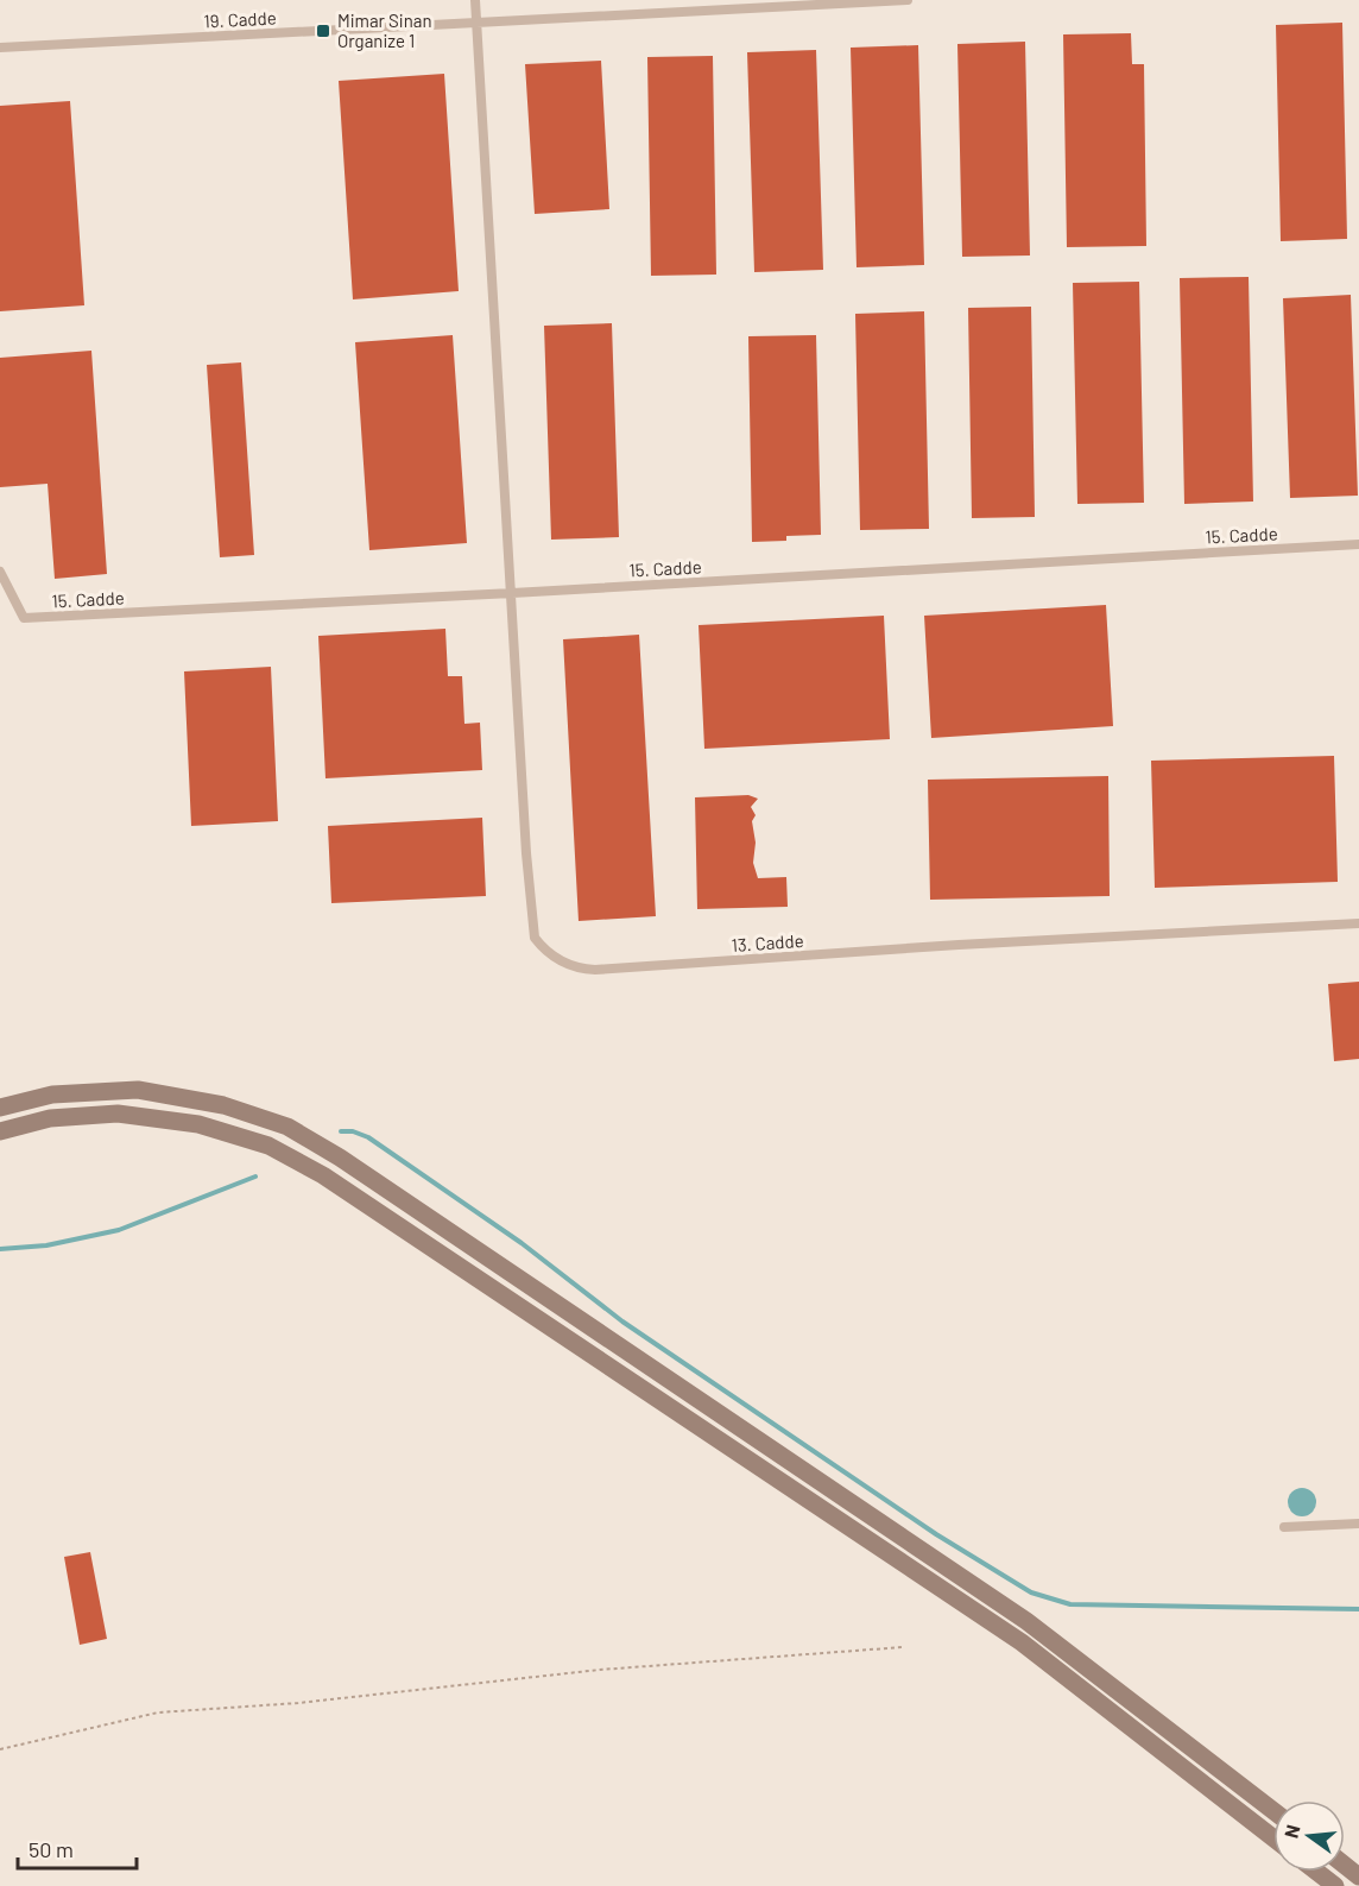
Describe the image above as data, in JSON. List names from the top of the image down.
{
  "streets": {
    "lane": ["19. Cadde", "15. Cadde", "13. Cadde"]
  },
  "crossings": [
    ["19. Cadde", "13. Cadde"],
    ["15. Cadde", "13. Cadde"]
  ],
  "places": {
    "transit": ["Mimar Sinan Organize 1"]
  },
  "scale_bar": "50 m",
  "north": "left"
}
